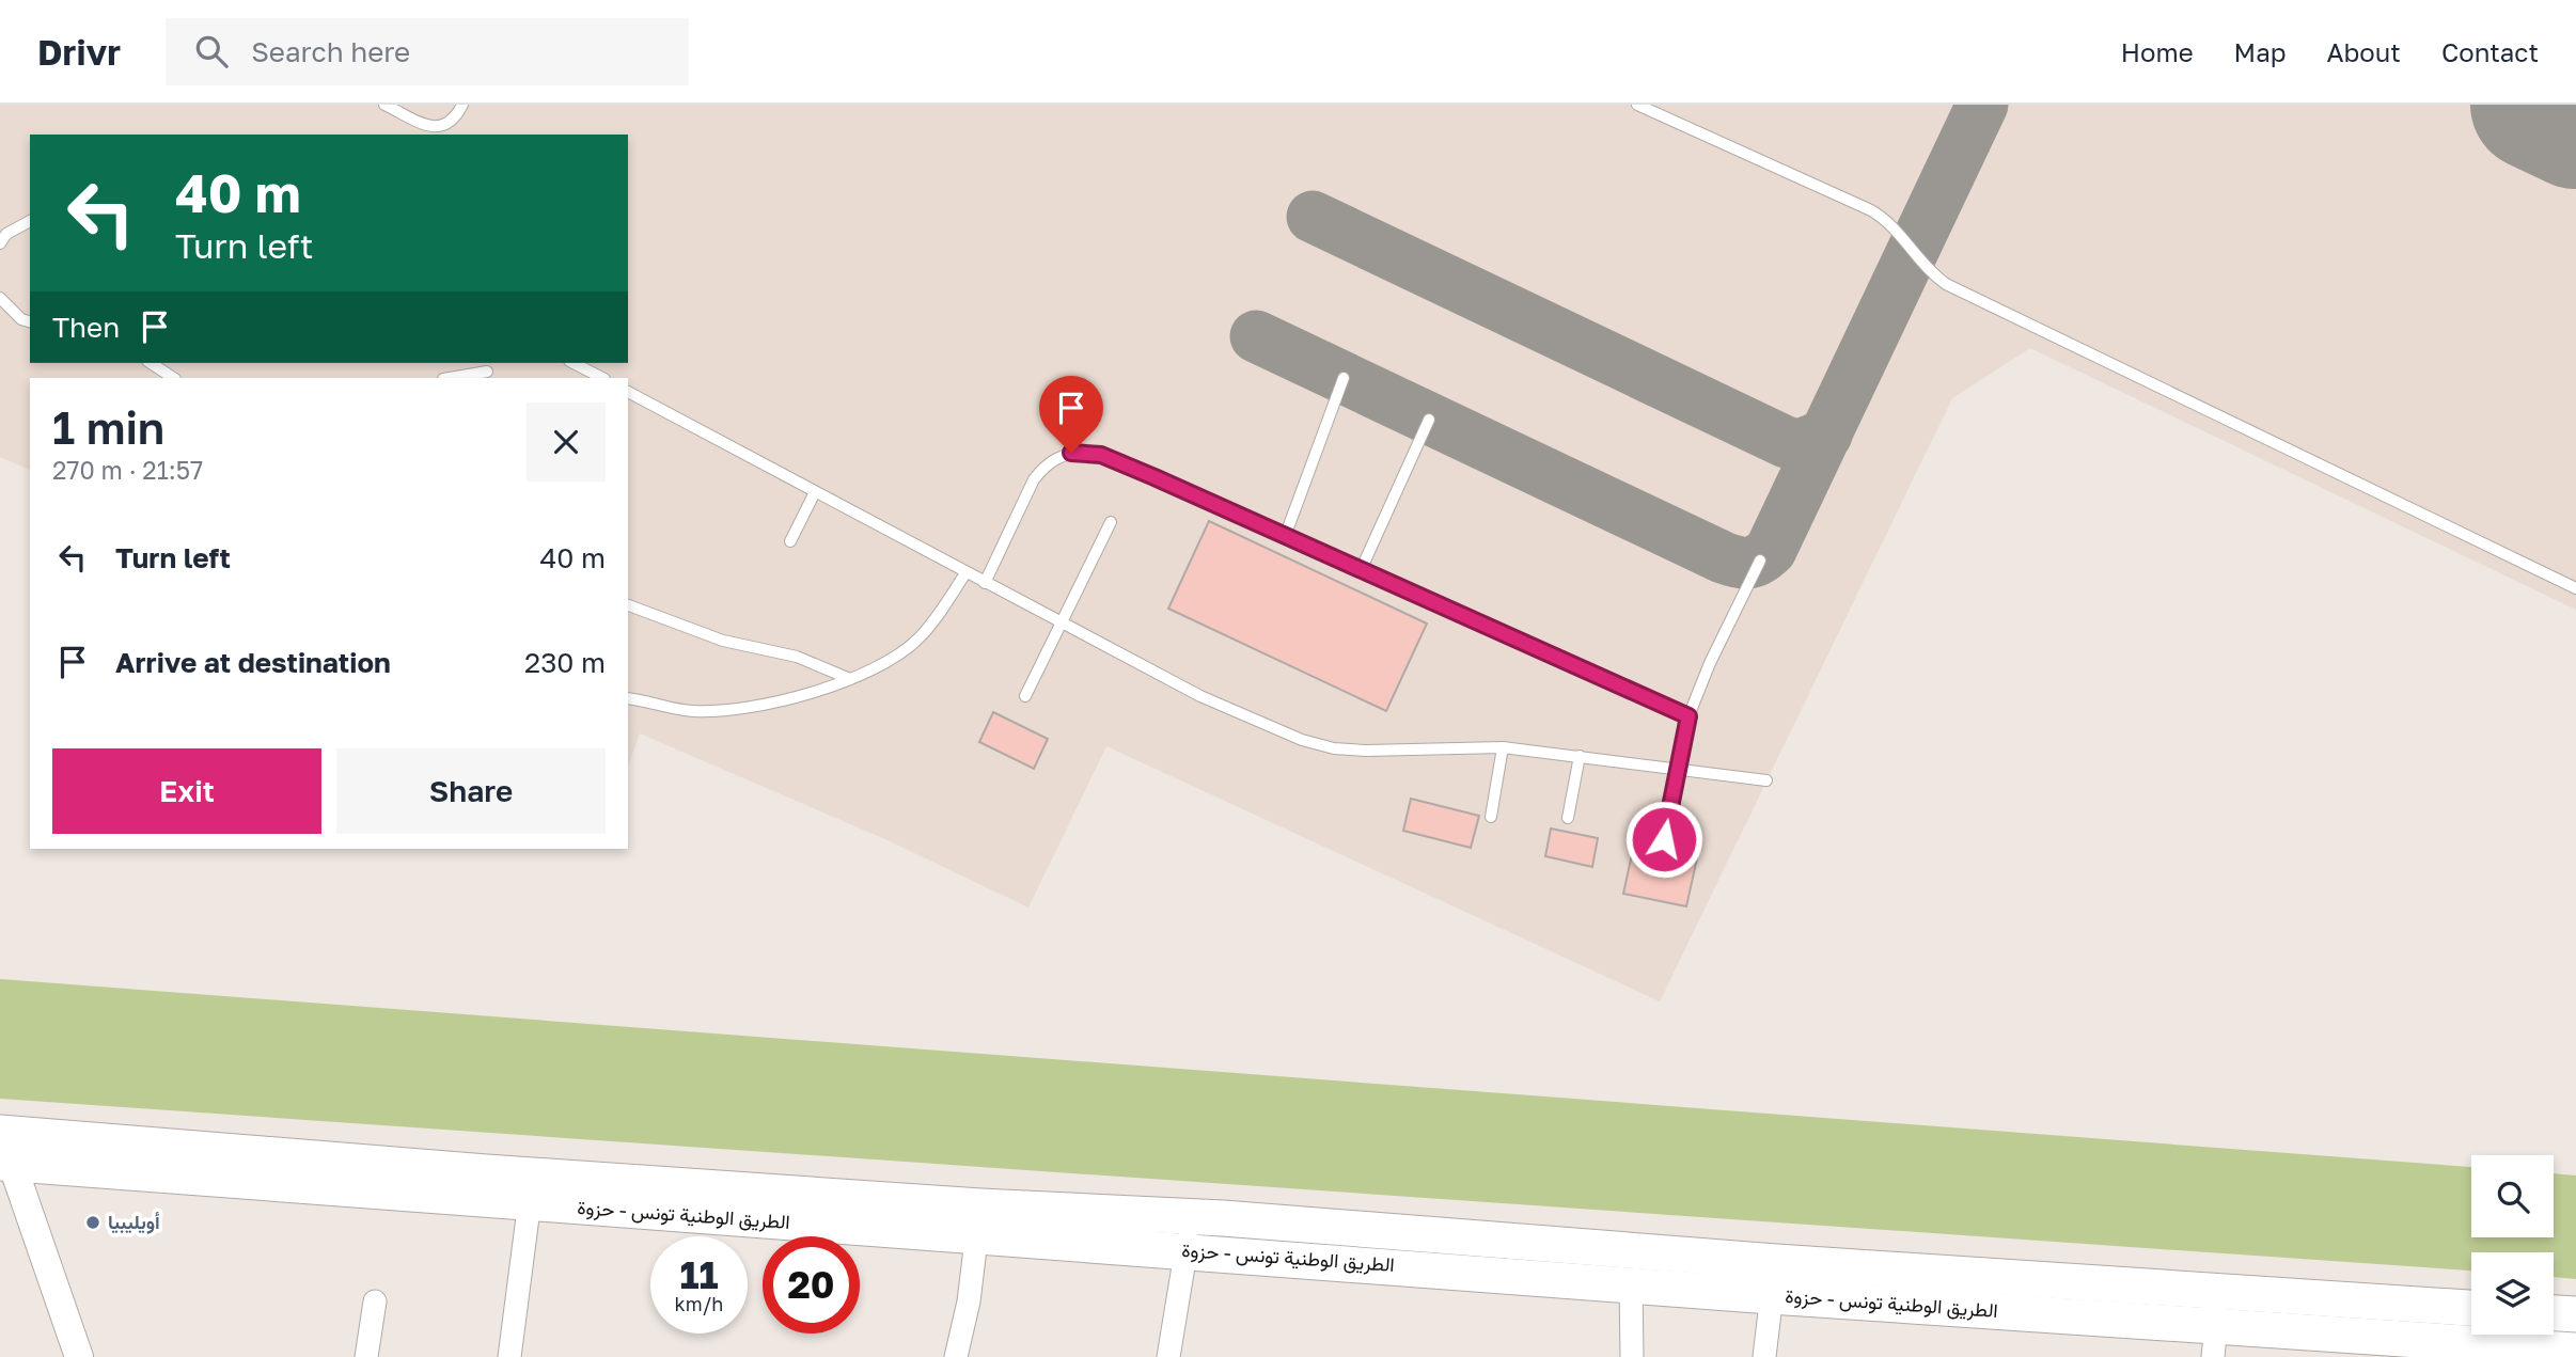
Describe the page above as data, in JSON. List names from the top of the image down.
{
  "streets": {
    "main road": ["الطريق الوطنية تونس - حزوة"]
  },
  "places": ["أويليبيا"],
  "page": {
    "header": "Drivr",
    "search": "Search here",
    "nav": [
      "Home",
      "Map",
      "About",
      "Contact"
    ],
    "turn": ["40 m", "Turn left"],
    "then": "Then",
    "heading": ["1 min", "270 m · 21:57"],
    "list": [
      {
        "name": "Turn left",
        "value": "40 m"
      },
      {
        "name": "Arrive at destination",
        "value": "230 m"
      }
    ],
    "buttons": ["Exit", "Share"],
    "speed": "11 km/h",
    "limit": "20"
  }
}
